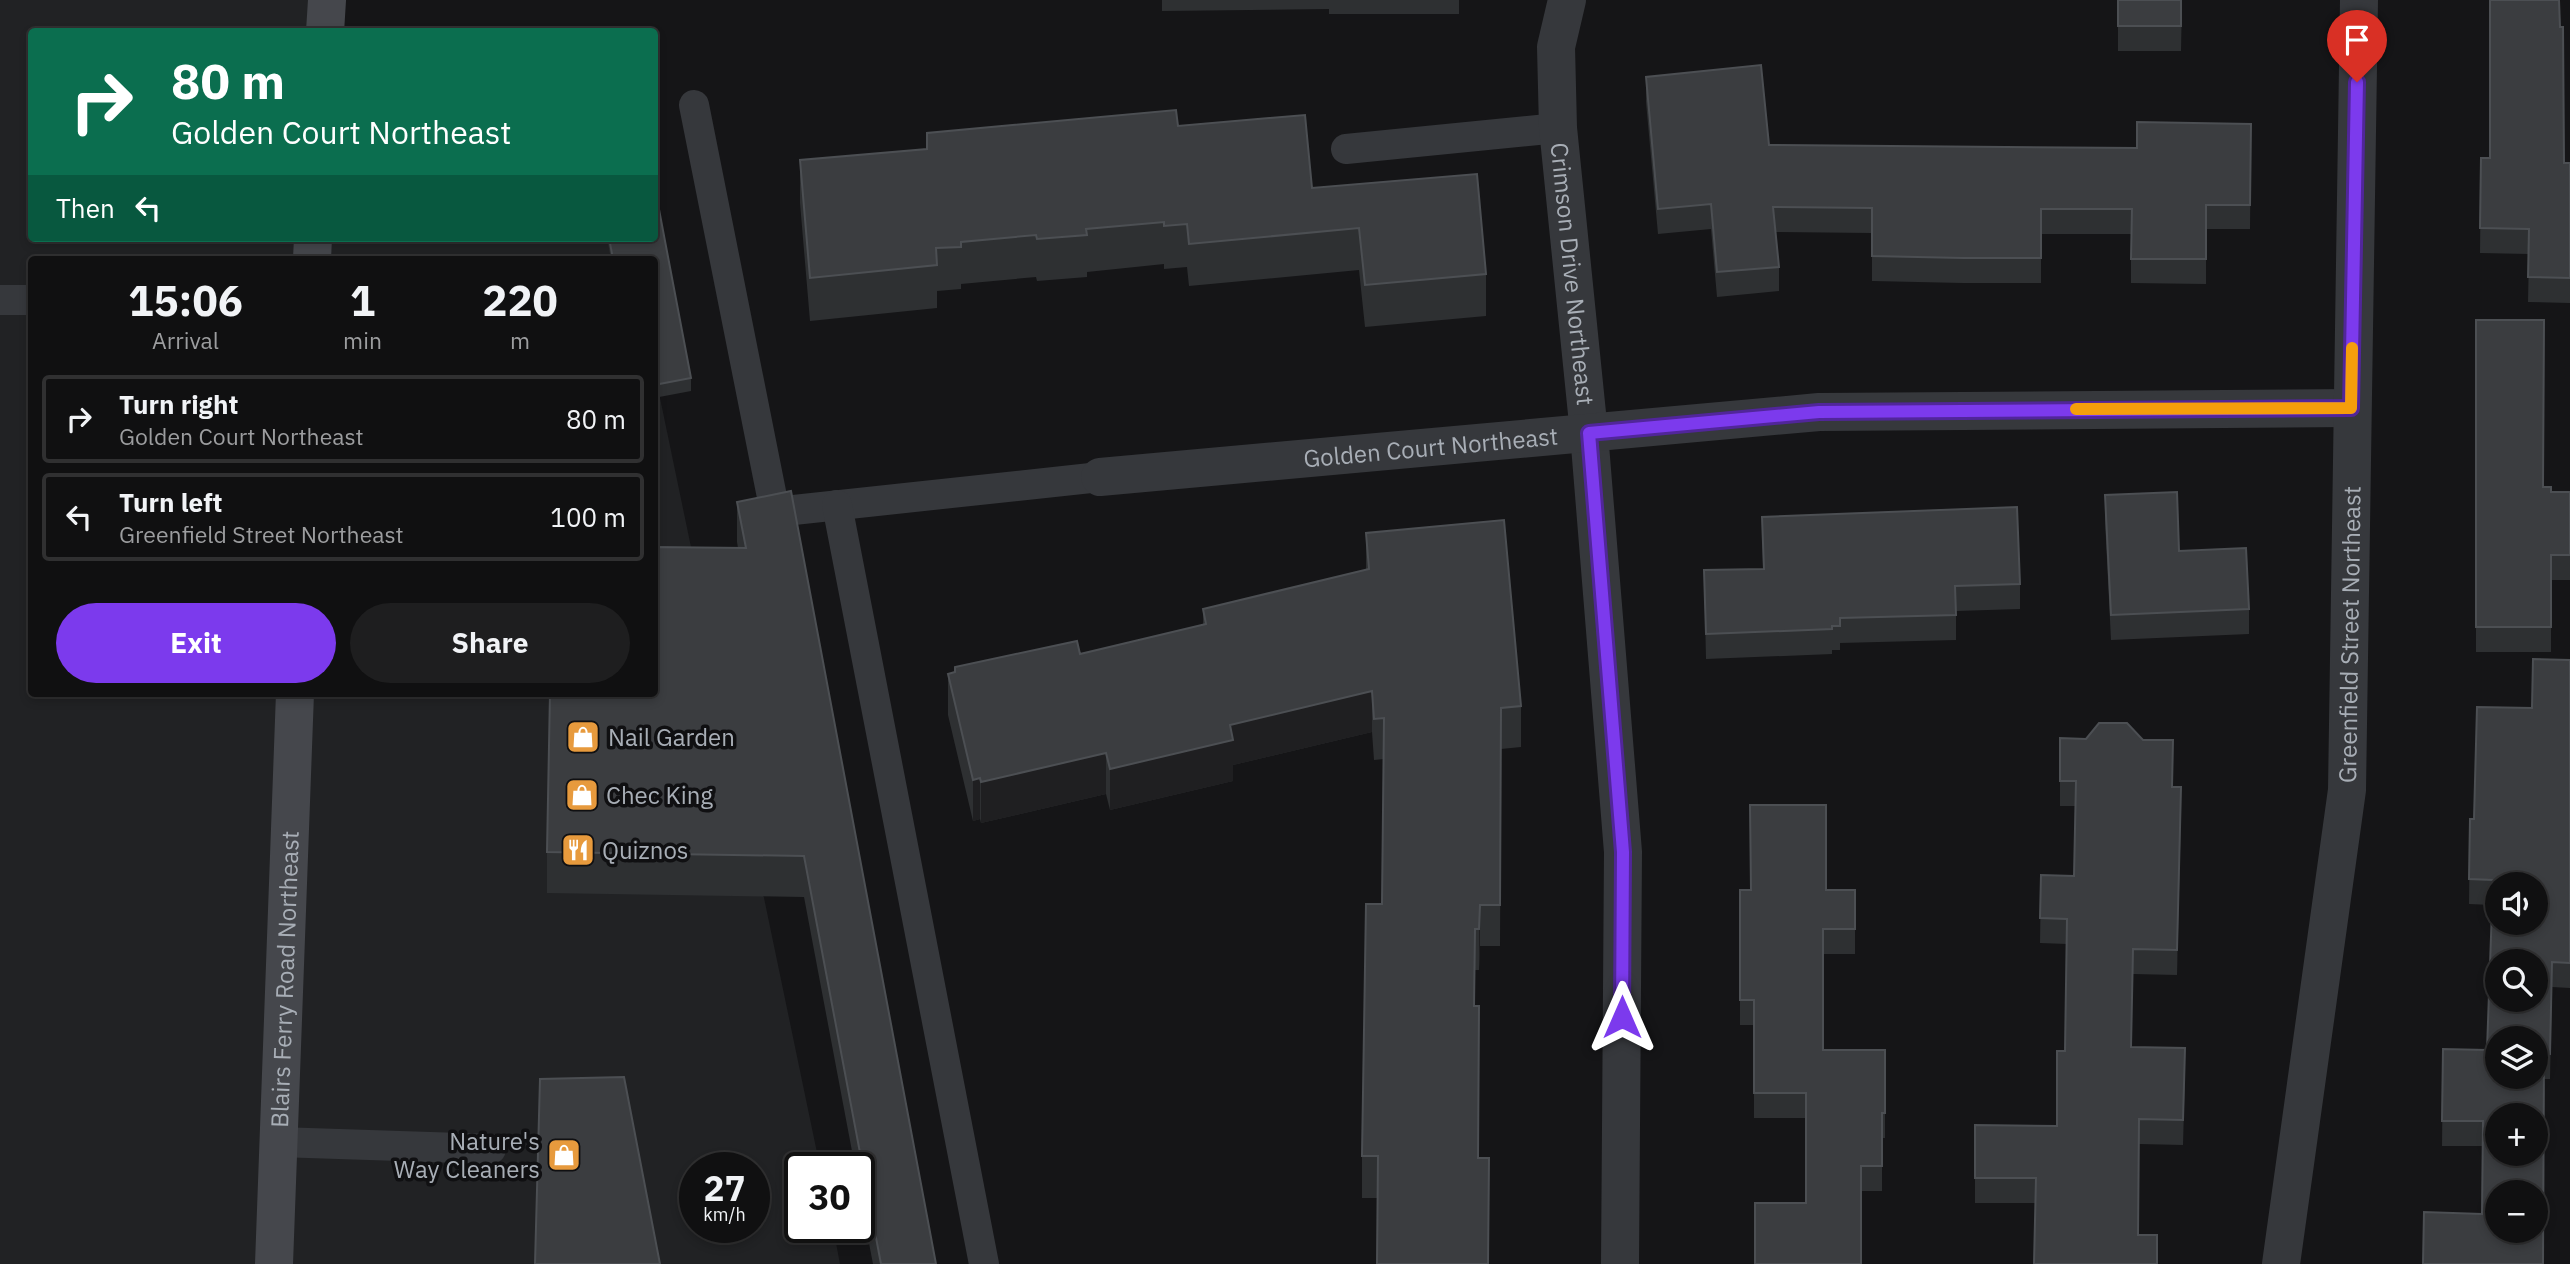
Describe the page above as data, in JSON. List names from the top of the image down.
{
  "streets": {
    "main road": ["Blairs Ferry Road Northeast"],
    "street": ["Crimson Drive Northeast", "Golden Court Northeast", "Greenfield Street Northeast"]
  },
  "crossings": [
    ["Crimson Drive Northeast", "Golden Court Northeast"],
    ["Golden Court Northeast", "Greenfield Street Northeast"]
  ],
  "places": {
    "shop": ["Nail Garden", "Chec King", "Nature's Way Cleaners"],
    "restaurant": ["Quiznos"]
  },
  "page": {
    "turn": ["80 m", "Golden Court Northeast"],
    "then": "Then",
    "eta": [
      "15:06",
      "Arrival",
      "1",
      "min",
      "220",
      "m"
    ],
    "list": [
      {
        "name": "Turn right",
        "note": "Golden Court Northeast",
        "value": "80 m"
      },
      {
        "name": "Turn left",
        "note": "Greenfield Street Northeast",
        "value": "100 m"
      }
    ],
    "buttons": ["Exit", "Share"],
    "map_buttons": ["+", "−"],
    "speed": "27 km/h",
    "limit": "30"
  }
}
